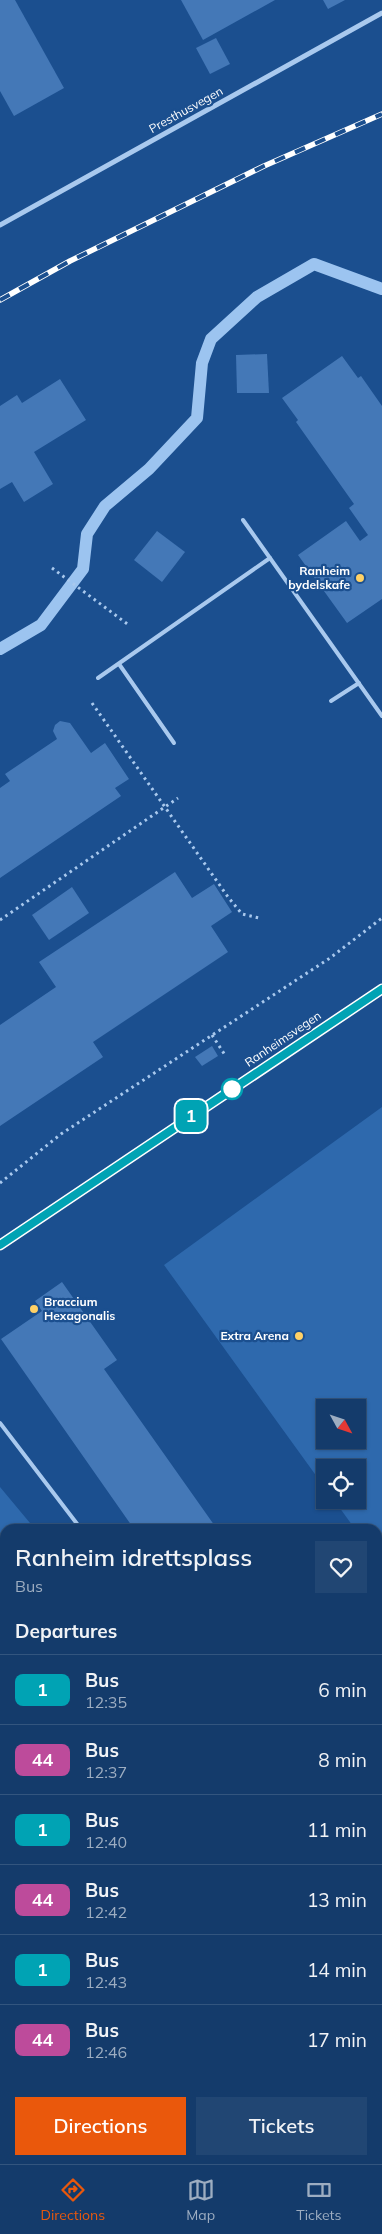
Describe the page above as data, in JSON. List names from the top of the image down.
{
  "streets": {
    "street": ["Presthusvegen", "Ranheimsvegen"]
  },
  "places": ["Ranheim bydelskafe", "Braccium Hexagonalis", "Extra Arena"],
  "lines": ["bus line 1"],
  "north": "bottom right",
  "page": {
    "on_map": "1",
    "heading": [
      ["Ranheim idrettsplass", "Bus"],
      "Departures"
    ],
    "list": [
      {
        "mark": "1",
        "name": "Bus",
        "note": "12:35",
        "value": "6 min"
      },
      {
        "mark": "44",
        "name": "Bus",
        "note": "12:37",
        "value": "8 min"
      },
      {
        "mark": "1",
        "name": "Bus",
        "note": "12:40",
        "value": "11 min"
      },
      {
        "mark": "44",
        "name": "Bus",
        "note": "12:42",
        "value": "13 min"
      },
      {
        "mark": "1",
        "name": "Bus",
        "note": "12:43",
        "value": "14 min"
      },
      {
        "mark": "44",
        "name": "Bus",
        "note": "12:46",
        "value": "17 min"
      }
    ],
    "buttons": ["Directions", "Tickets"],
    "tabs": ["Directions", "Map", "Tickets"]
  }
}
